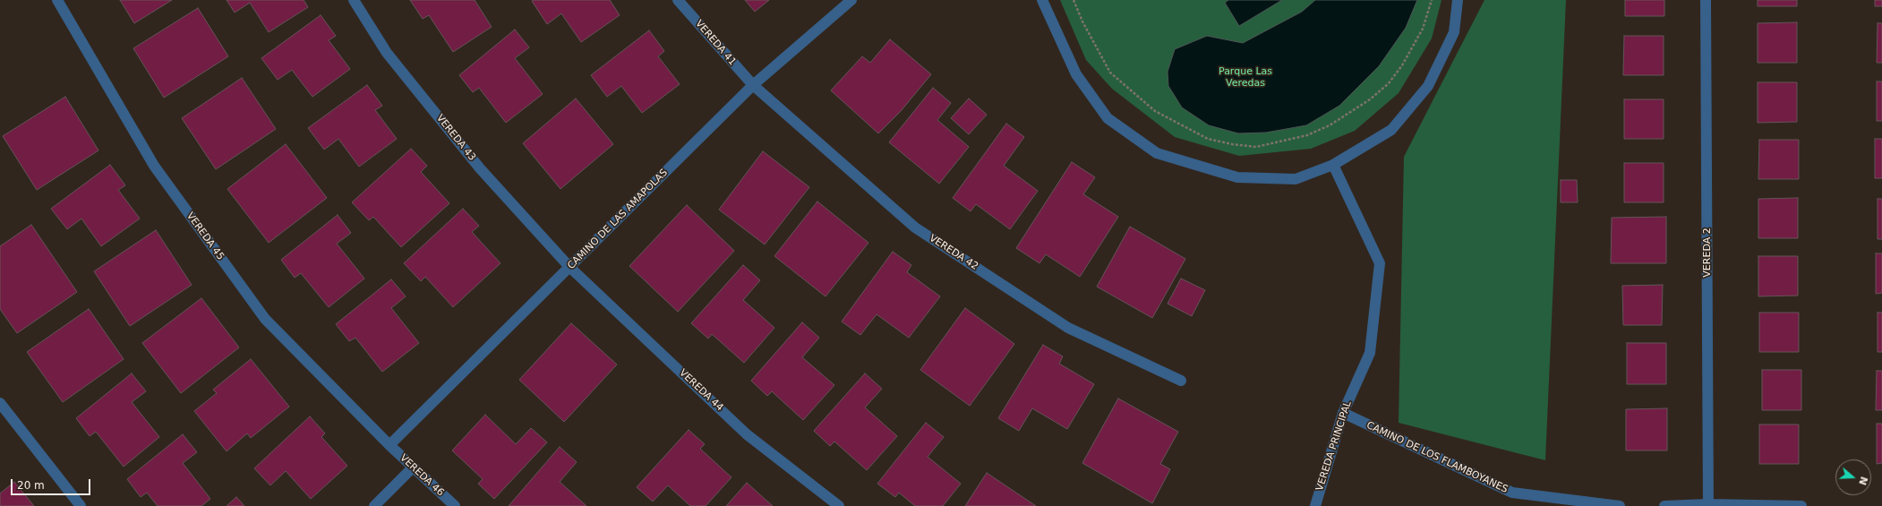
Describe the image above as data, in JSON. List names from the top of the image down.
{
  "streets": {
    "street": [
      "VEREDA 41",
      "VEREDA 43",
      "CAMINO DE LAS AMAPOLAS",
      "VEREDA 45",
      "VEREDA 42",
      "VEREDA 2",
      "VEREDA 44",
      "VEREDA PRINCIPAL",
      "CAMINO DE LOS FLAMBOYANES",
      "VEREDA 46"
    ]
  },
  "crossings": [
    ["VEREDA 41", "CAMINO DE LAS AMAPOLAS"],
    ["VEREDA 41", "VEREDA 42"],
    ["VEREDA 43", "CAMINO DE LAS AMAPOLAS"],
    ["VEREDA 43", "VEREDA 44"],
    ["CAMINO DE LAS AMAPOLAS", "VEREDA 45"],
    ["CAMINO DE LAS AMAPOLAS", "VEREDA 42"],
    ["CAMINO DE LAS AMAPOLAS", "VEREDA 44"],
    ["CAMINO DE LAS AMAPOLAS", "VEREDA 46"],
    ["VEREDA 45", "VEREDA 46"],
    ["VEREDA PRINCIPAL", "CAMINO DE LOS FLAMBOYANES"]
  ],
  "parks": ["Parque Las Veredas"],
  "scale_bar": "20 m",
  "north": "right"
}
